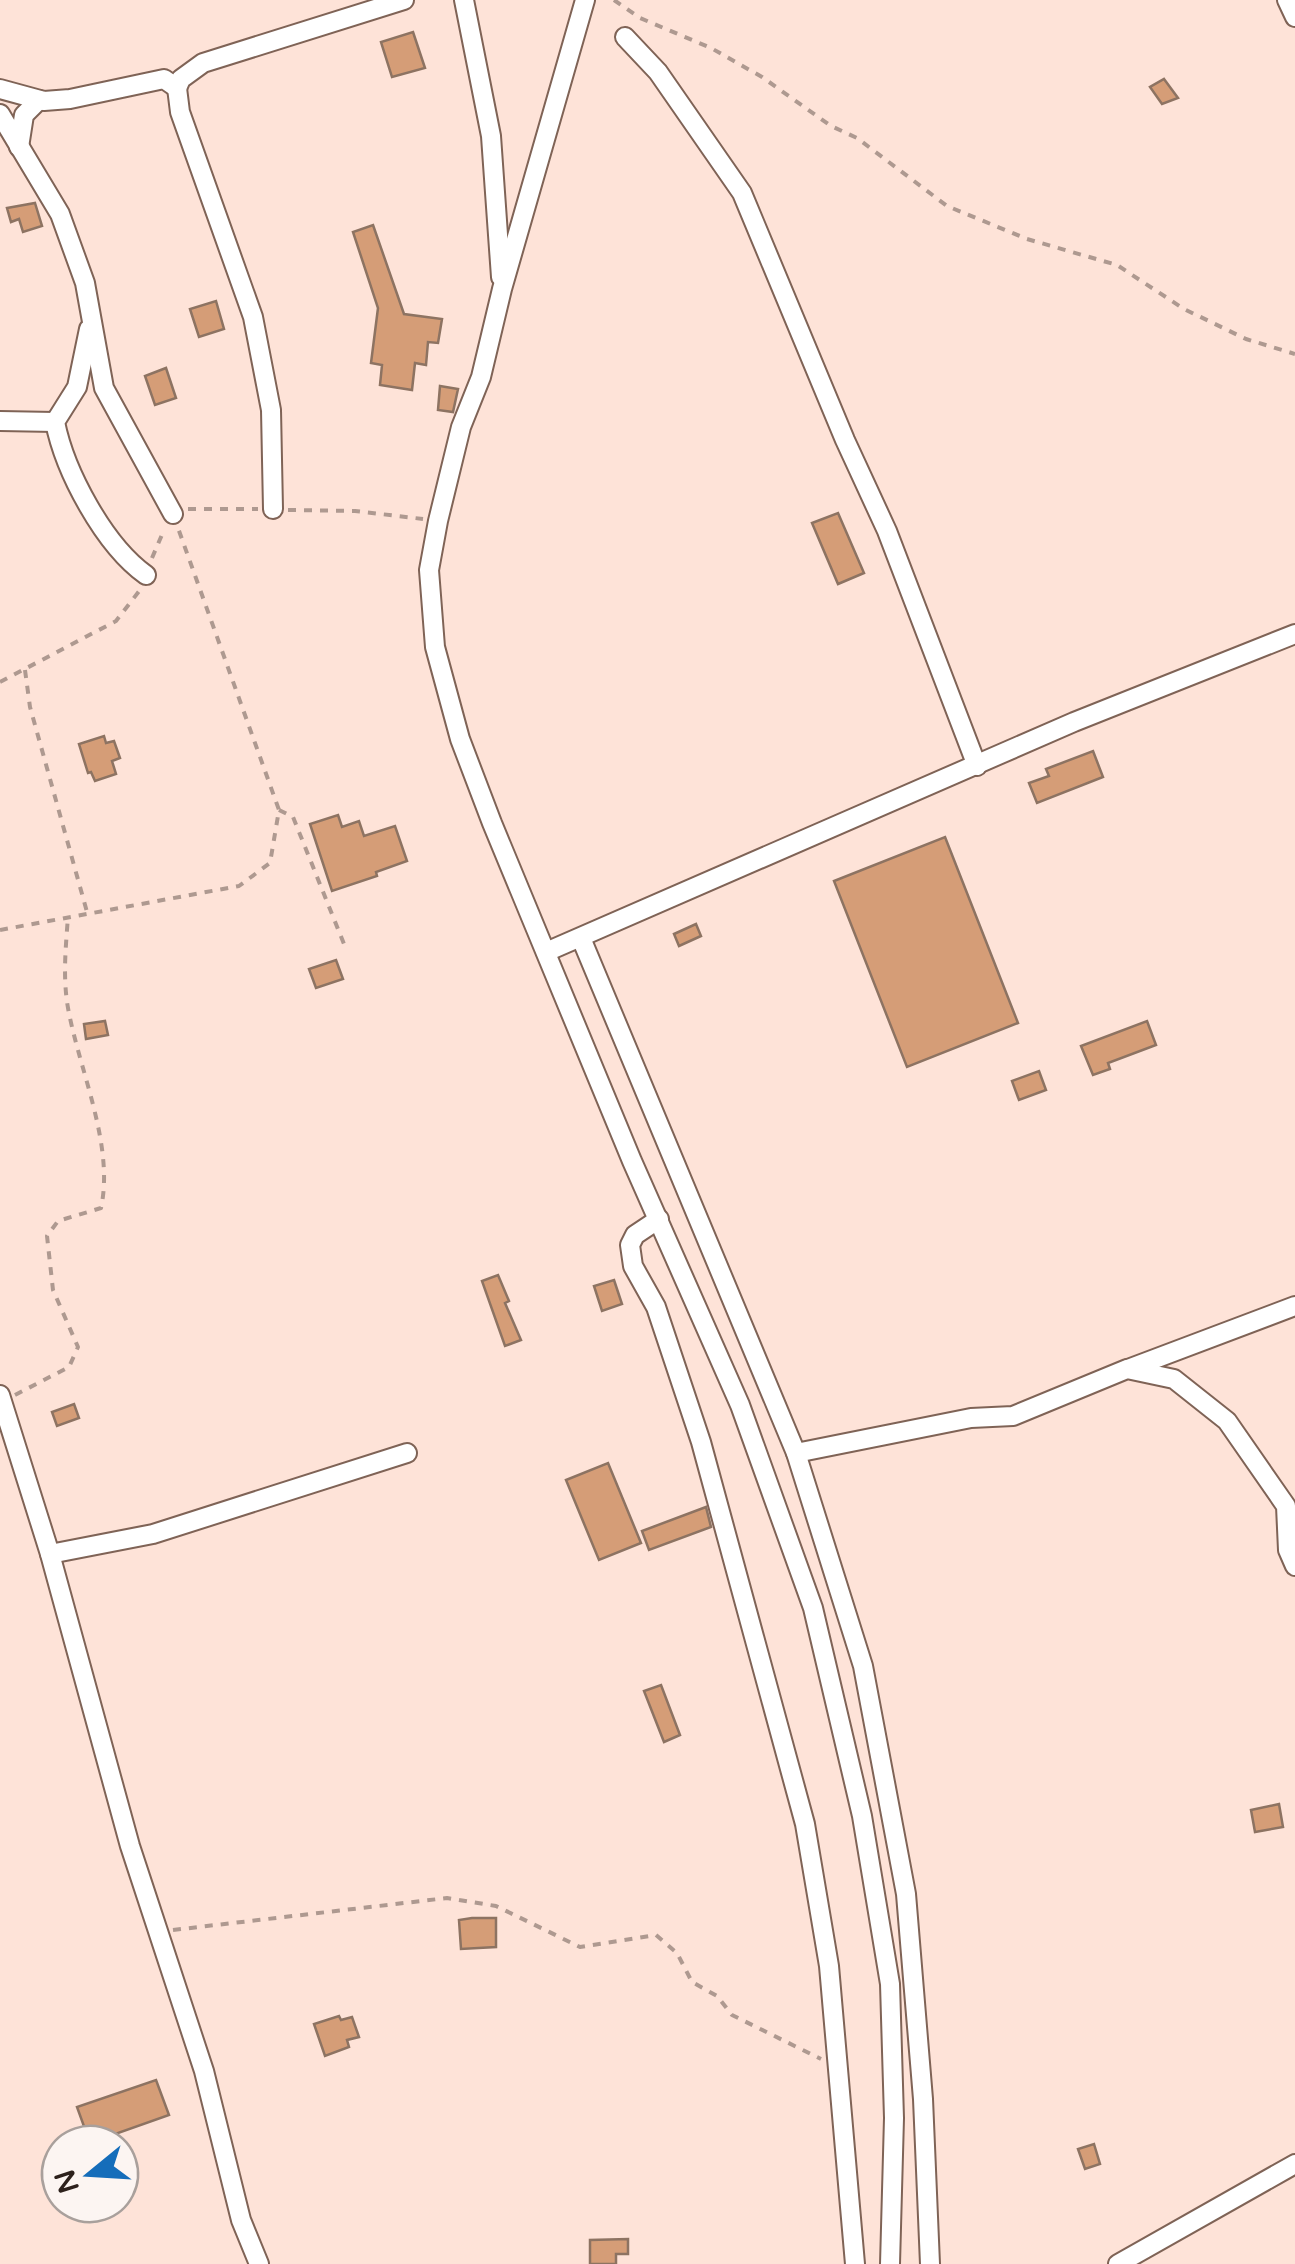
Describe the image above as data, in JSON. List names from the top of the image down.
{
  "north": "left"
}
